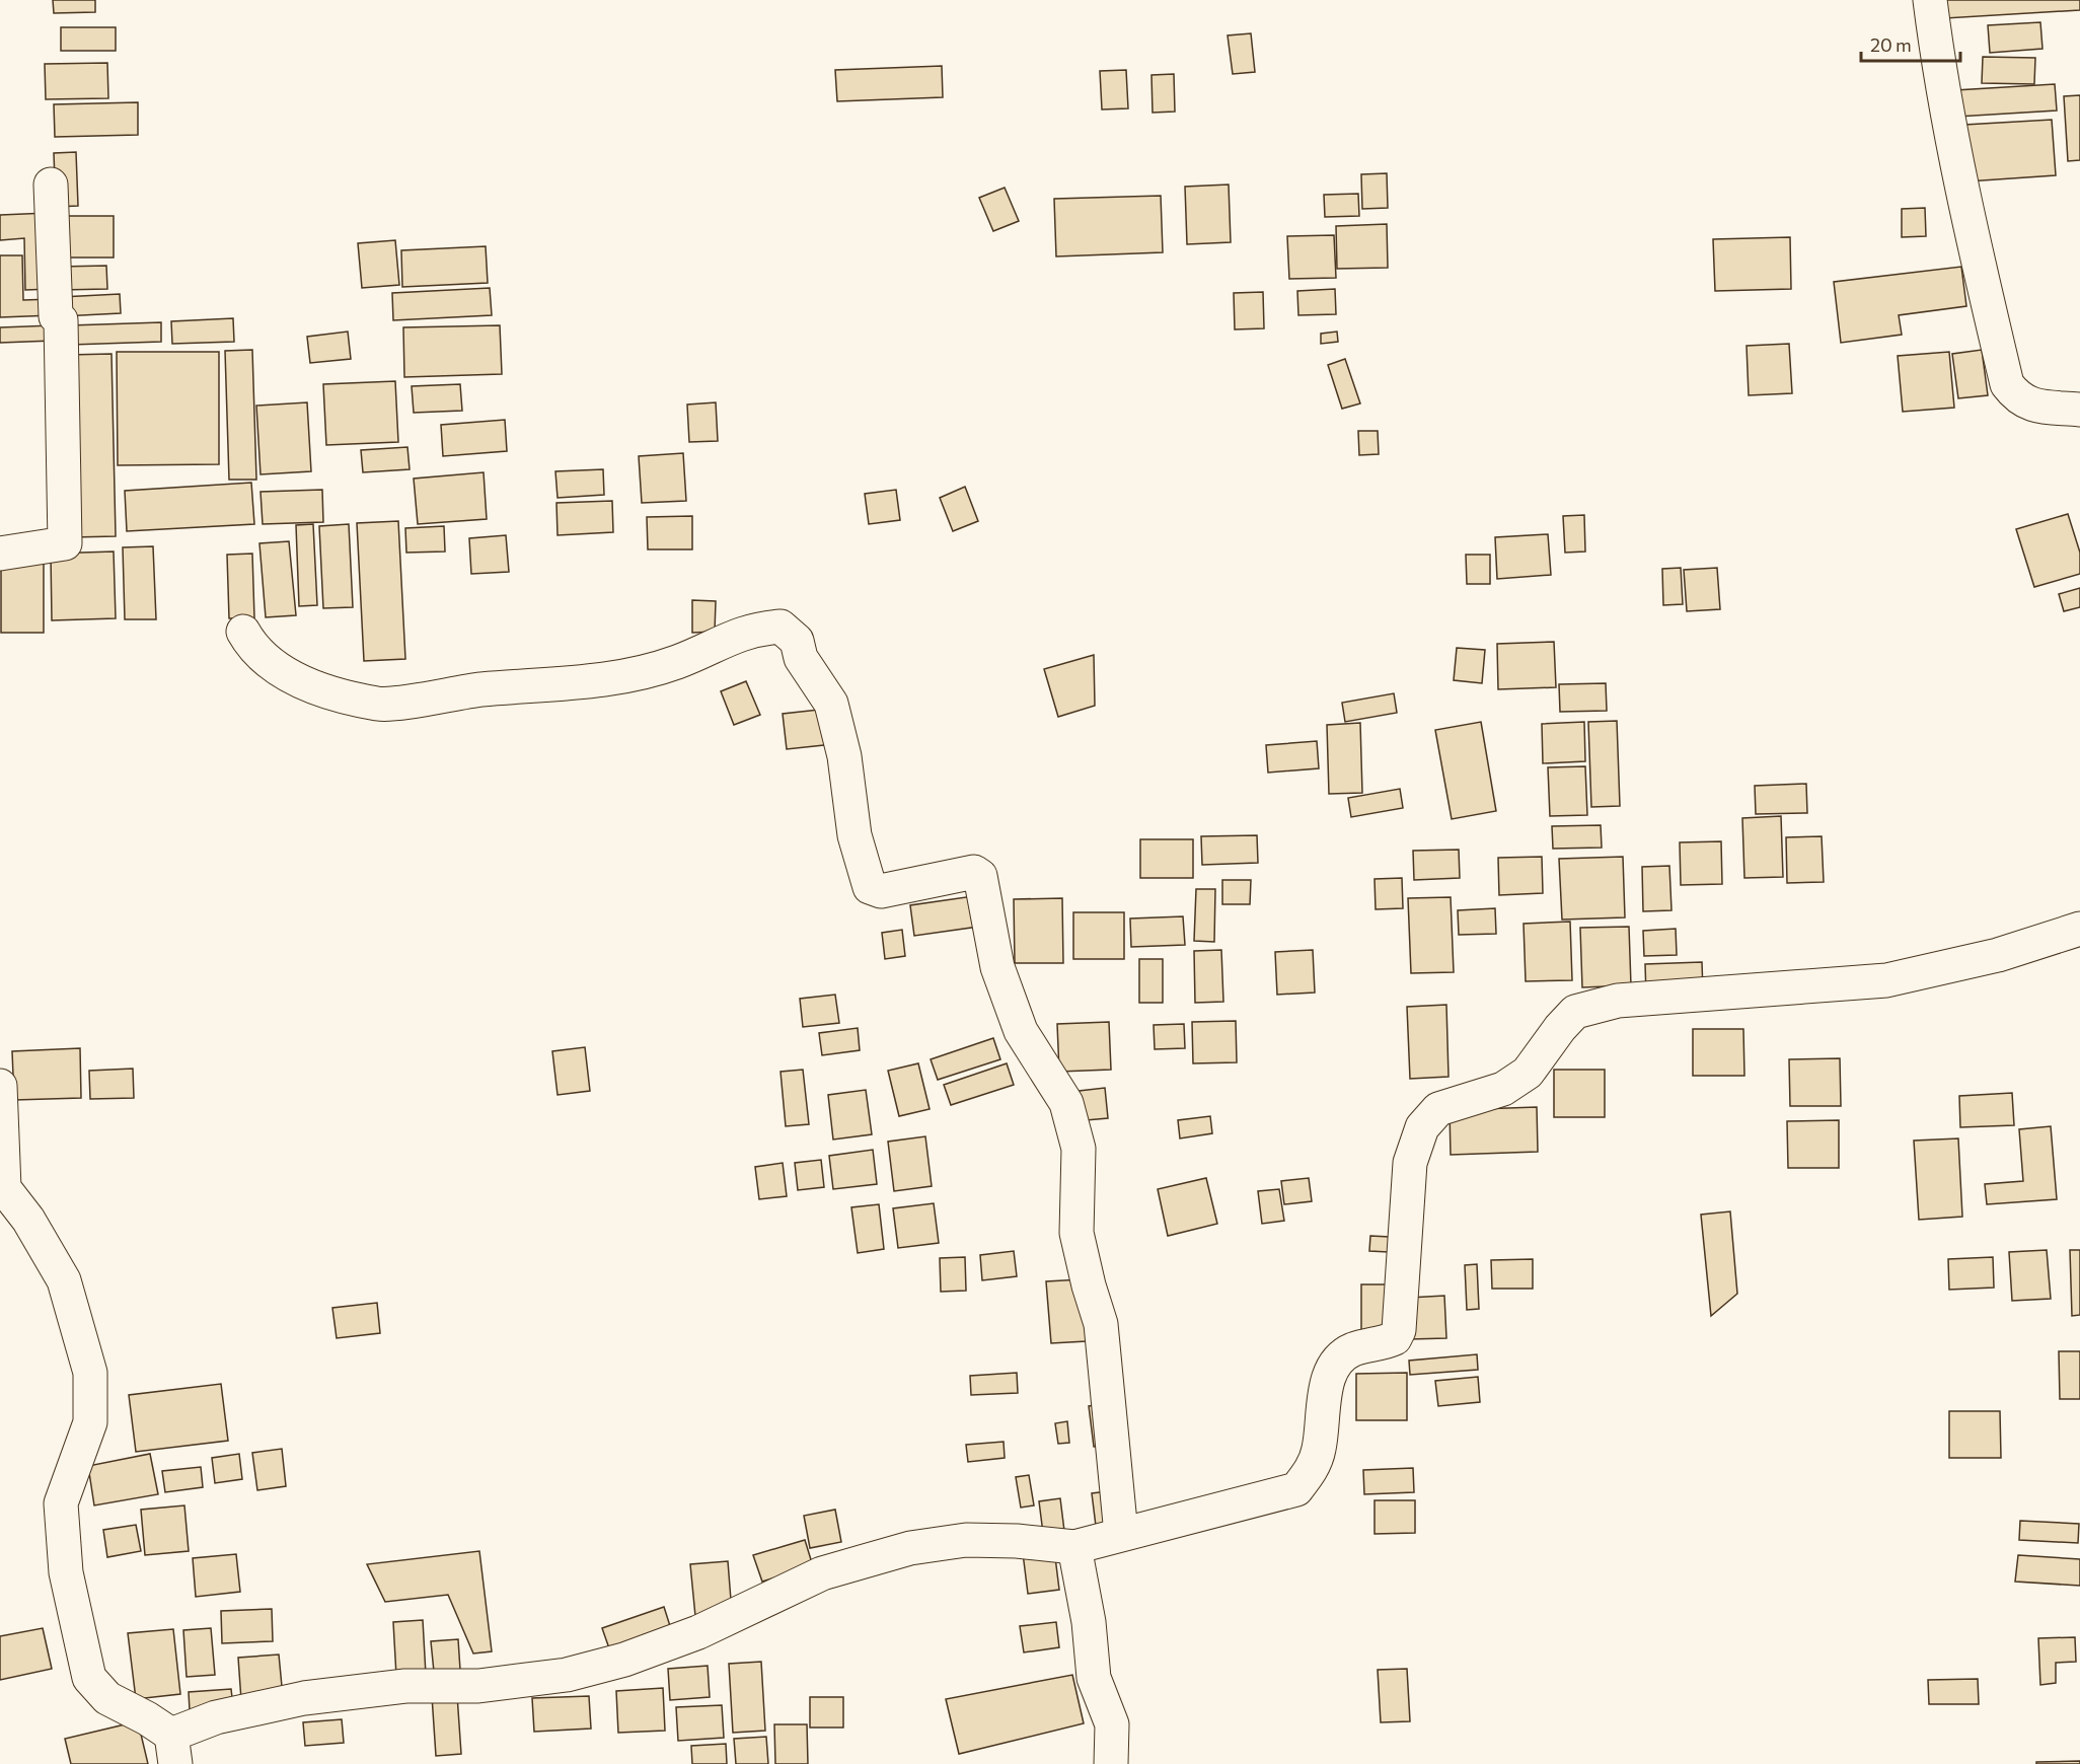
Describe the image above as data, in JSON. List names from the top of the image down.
{
  "scale_bar": "20 m"
}
